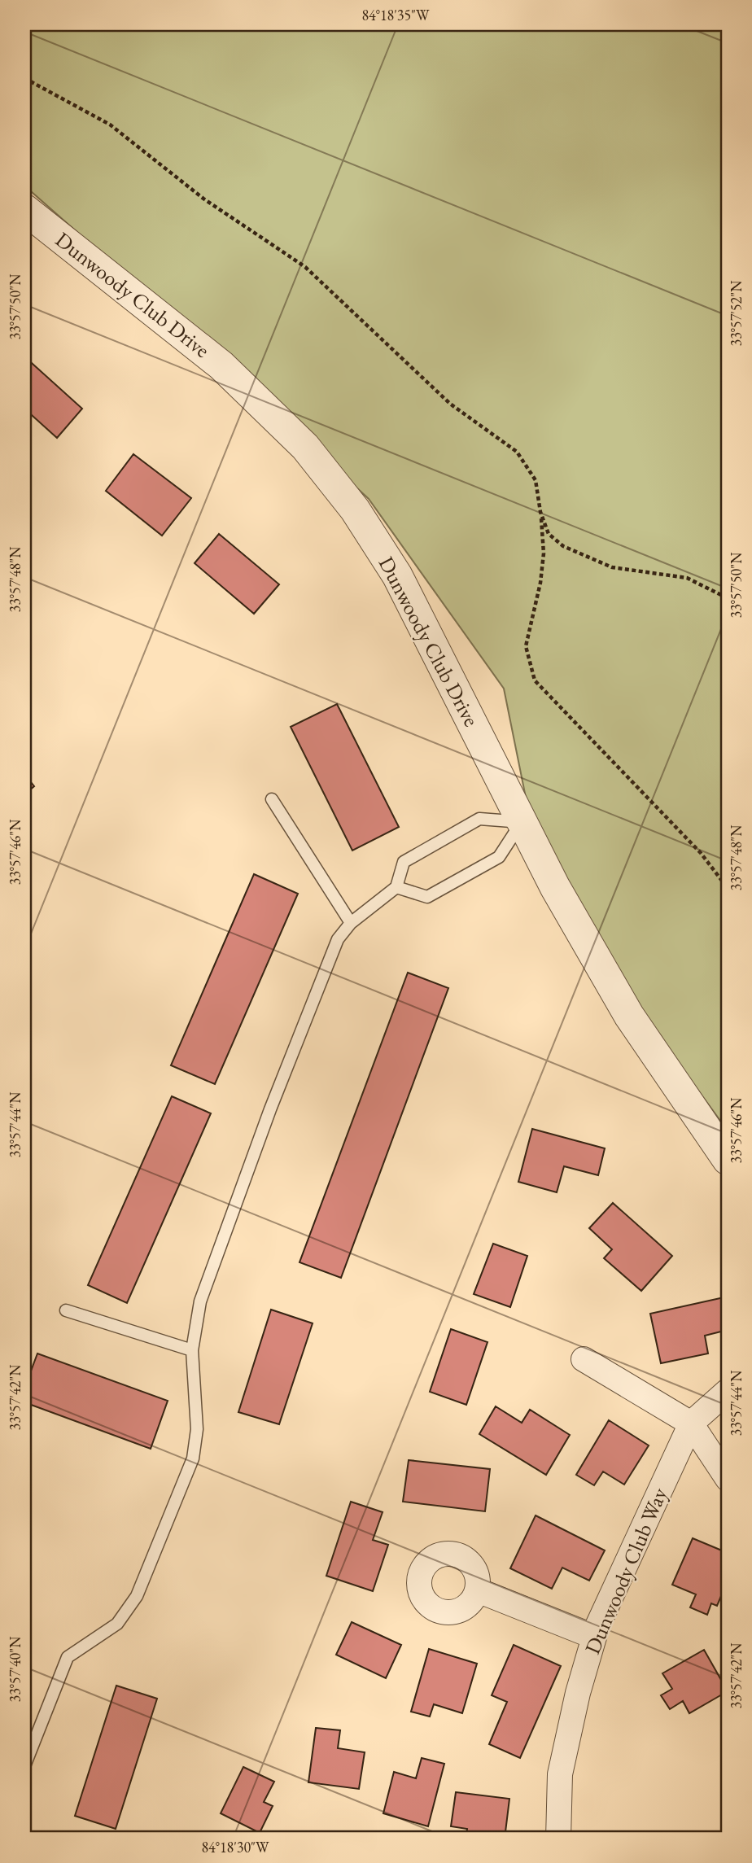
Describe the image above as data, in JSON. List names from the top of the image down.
{
  "streets": {
    "street": ["Dunwoody Club Drive", "Dunwoody Club Way"]
  },
  "coordinates": [
    "84°18'35\"W",
    "33°57'50\"N",
    "33°57'52\"N",
    "33°57'48\"N",
    "33°57'46\"N",
    "33°57'44\"N",
    "33°57'42\"N",
    "33°57'40\"N",
    "84°18'30\"W"
  ]
}
